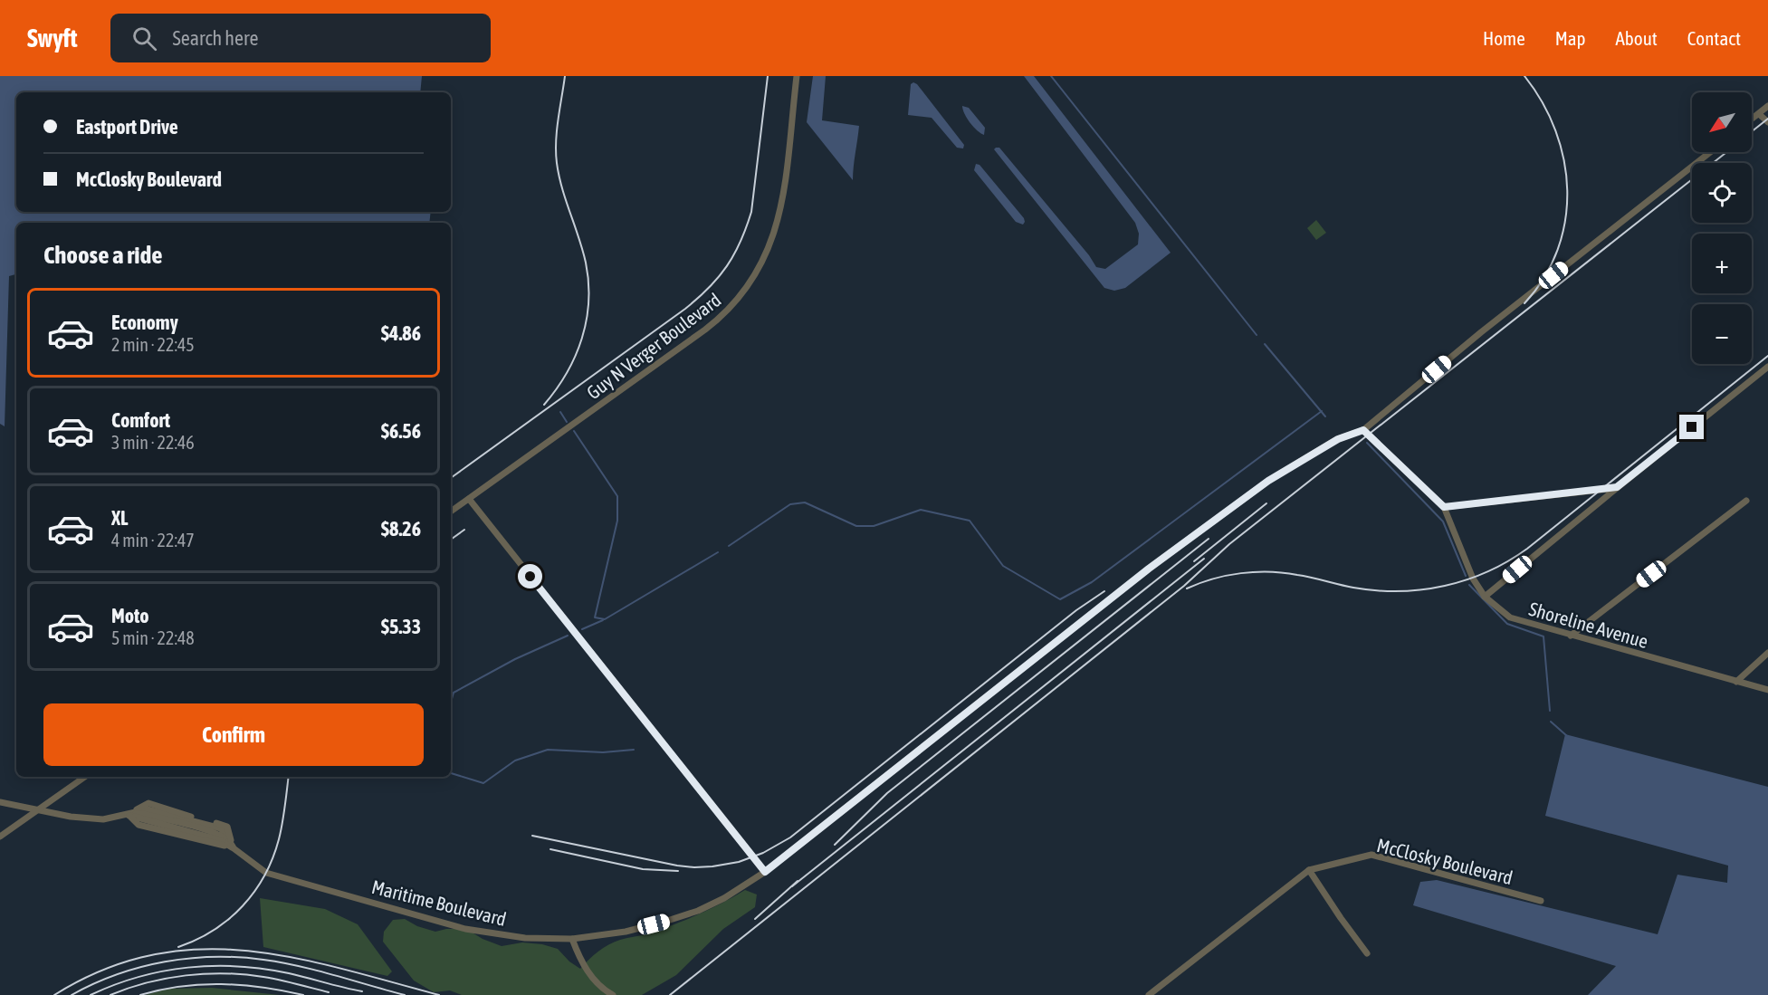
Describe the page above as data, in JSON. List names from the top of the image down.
{
  "streets": {
    "street": [
      "Guy N Verger Boulevard",
      "Shoreline Avenue",
      "McClosky Boulevard",
      "Maritime Boulevard"
    ]
  },
  "crossings": [
    ["Shoreline Avenue", "Maritime Boulevard"]
  ],
  "north": "bottom left",
  "page": {
    "header": "Swyft",
    "search": "Search here",
    "nav": [
      "Home",
      "Map",
      "About",
      "Contact"
    ],
    "map_buttons": ["+", "−"],
    "banner": ["Eastport Drive", "McClosky Boulevard"],
    "heading": "Choose a ride",
    "list": [
      {
        "name": "Economy",
        "note": "2 min · 22:45",
        "value": "$4.86"
      },
      {
        "name": "Comfort",
        "note": "3 min · 22:46",
        "value": "$6.56"
      },
      {
        "name": "XL",
        "note": "4 min · 22:47",
        "value": "$8.26"
      },
      {
        "name": "Moto",
        "note": "5 min · 22:48",
        "value": "$5.33"
      }
    ],
    "buttons": "Confirm"
  }
}
